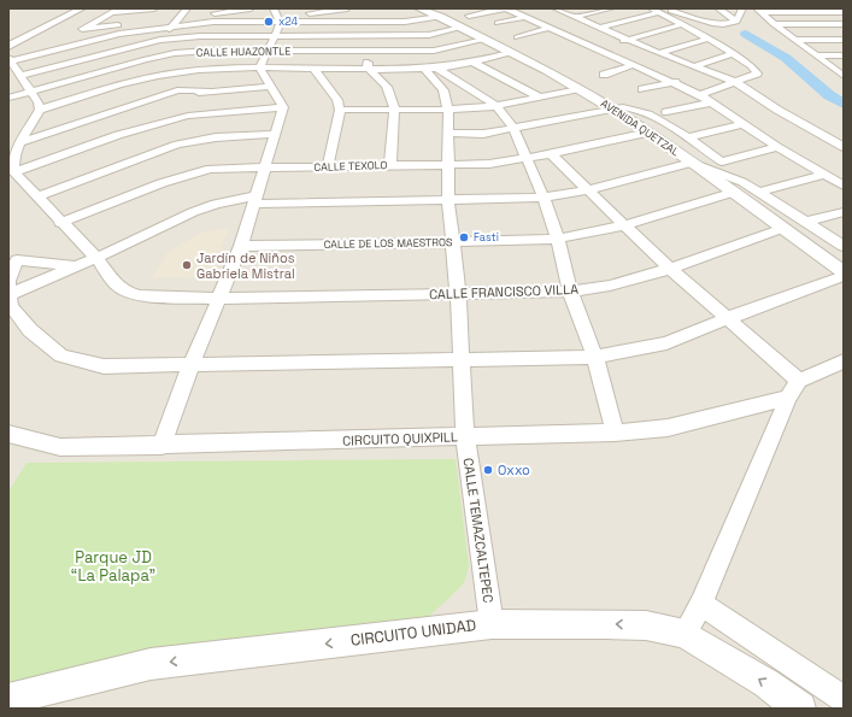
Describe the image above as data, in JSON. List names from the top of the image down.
{
  "streets": {
    "street": [
      "CALLE HUAZONTLE",
      "AVENIDA QUETZAL",
      "CALLE TEXOLO",
      "CALLE DE LOS MAESTROS",
      "CALLE FRANCISCO VILLA",
      "CIRCUITO QUIXPILL",
      "CALLE TEMAZCALTEPEC",
      "CIRCUITO UNIDAD"
    ]
  },
  "crossings": [
    ["CALLE HUAZONTLE", "AVENIDA QUETZAL"],
    ["AVENIDA QUETZAL", "CALLE TEXOLO"],
    ["AVENIDA QUETZAL", "CALLE DE LOS MAESTROS"],
    ["AVENIDA QUETZAL", "CALLE FRANCISCO VILLA"],
    ["CALLE TEXOLO", "CALLE FRANCISCO VILLA"],
    ["CALLE TEXOLO", "CALLE TEMAZCALTEPEC"],
    ["CALLE DE LOS MAESTROS", "CALLE TEMAZCALTEPEC"],
    ["CALLE FRANCISCO VILLA", "CALLE TEMAZCALTEPEC"],
    ["CIRCUITO QUIXPILL", "CALLE TEMAZCALTEPEC"],
    ["CALLE TEMAZCALTEPEC", "CIRCUITO UNIDAD"]
  ],
  "one_way": ["CIRCUITO UNIDAD"],
  "parks": ["Parque JD “La Palapa\""],
  "places": [
    "x24",
    "Fasti",
    "Jardín de Niños Gabriela Mistral",
    "Oxxo"
  ]
}
